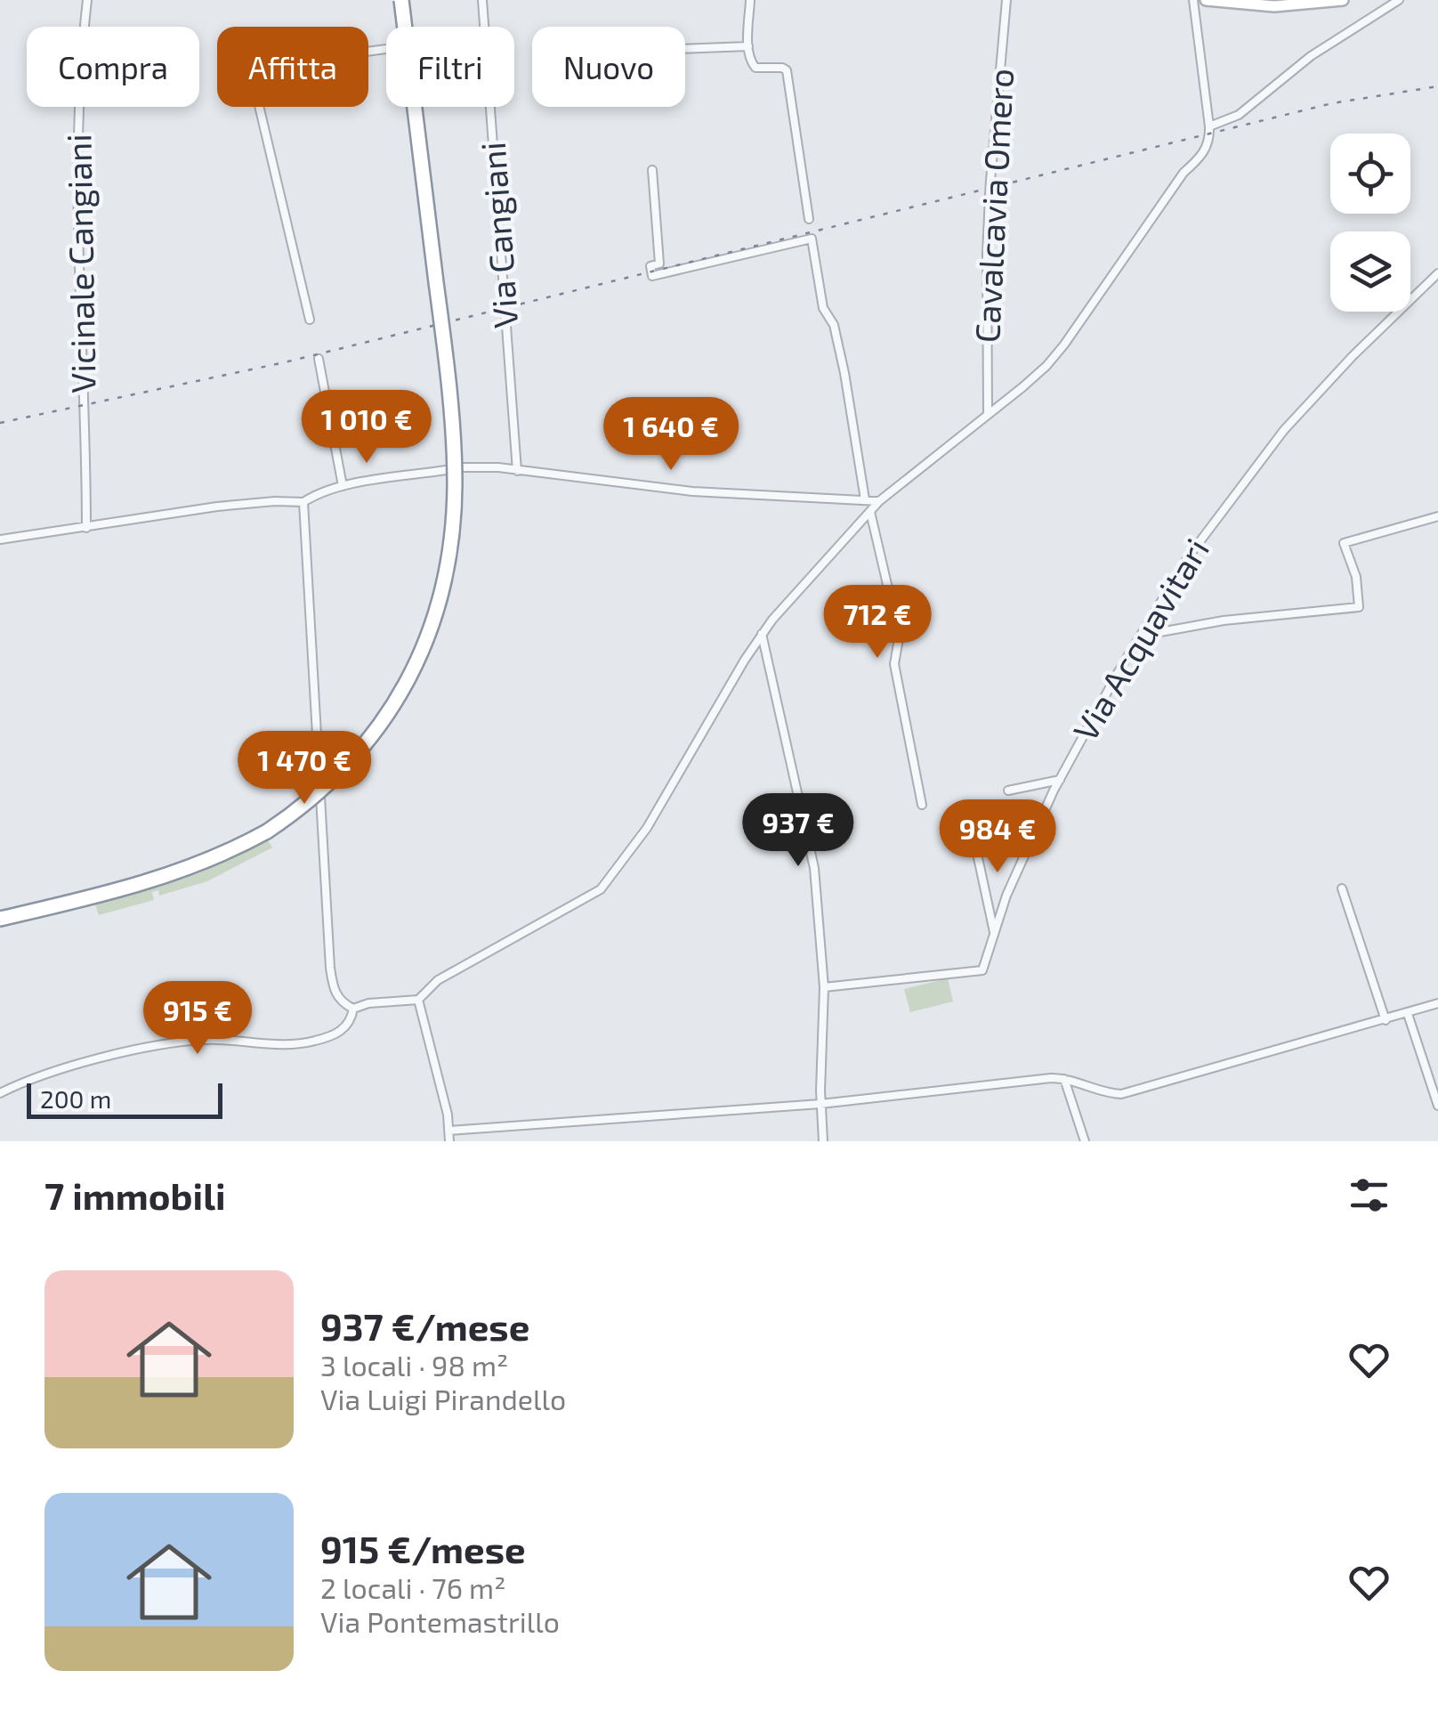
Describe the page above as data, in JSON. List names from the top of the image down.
{
  "streets": {
    "street": [
      "Cavalcavia Omero",
      "Via Cangiani",
      "Vicinale Cangiani",
      "Via Acquavitari"
    ]
  },
  "scale_bar": "200 m",
  "page": {
    "chip": [
      "Compra",
      "Affitta",
      "Filtri",
      "Nuovo"
    ],
    "price": [
      "1 010 €",
      "1 640 €",
      "712 €",
      "1 470 €",
      "937 €",
      "984 €",
      "915 €"
    ],
    "scale": "200 m",
    "heading": "7 immobili",
    "list": [
      {
        "name": "937 €/mese",
        "note": "3 locali · 98 m² · Via Luigi Pirandello"
      },
      {
        "name": "915 €/mese",
        "note": "2 locali · 76 m² · Via Pontemastrillo"
      }
    ]
  }
}
